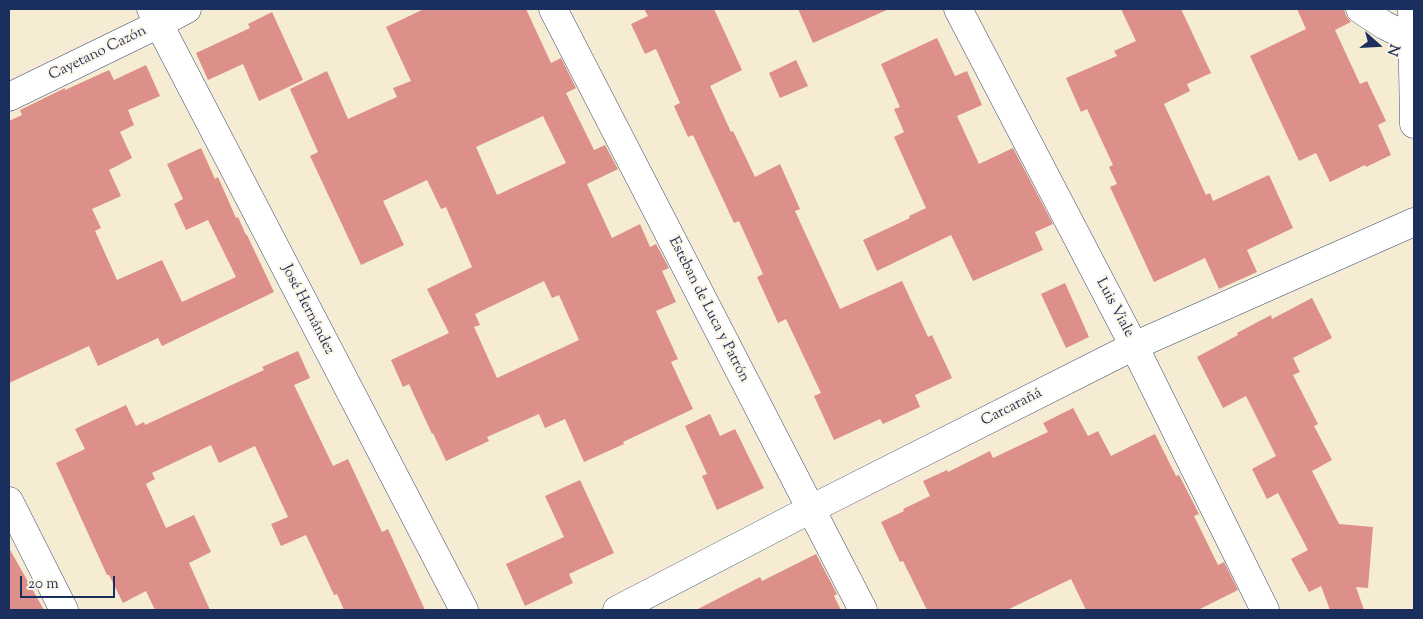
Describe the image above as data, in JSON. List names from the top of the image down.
{
  "streets": {
    "street": [
      "Cayetano Cazón",
      "Luis Viale",
      "José Hernández",
      "Esteban de Luca y Patrón",
      "Carcarañá"
    ]
  },
  "crossings": [
    ["Cayetano Cazón", "José Hernández"],
    ["Luis Viale", "Carcarañá"],
    ["Esteban de Luca y Patrón", "Carcarañá"]
  ],
  "scale_bar": "20 m",
  "north": "right"
}
